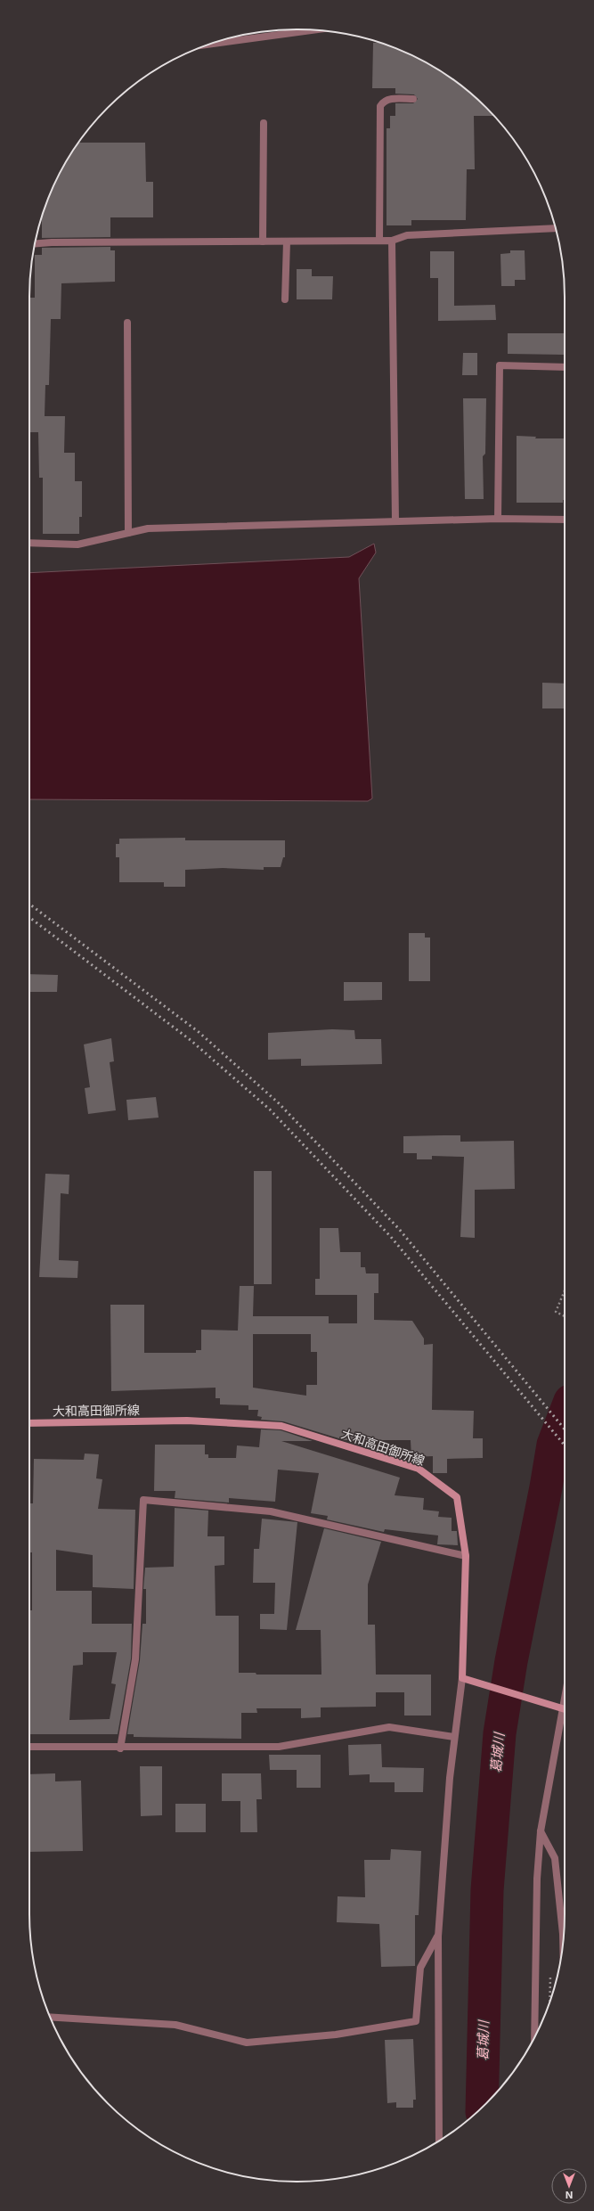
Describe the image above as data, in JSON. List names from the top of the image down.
{
  "streets": {
    "main road": ["大和高田御所線"]
  },
  "water": ["葛城川"],
  "north": "bottom"
}
